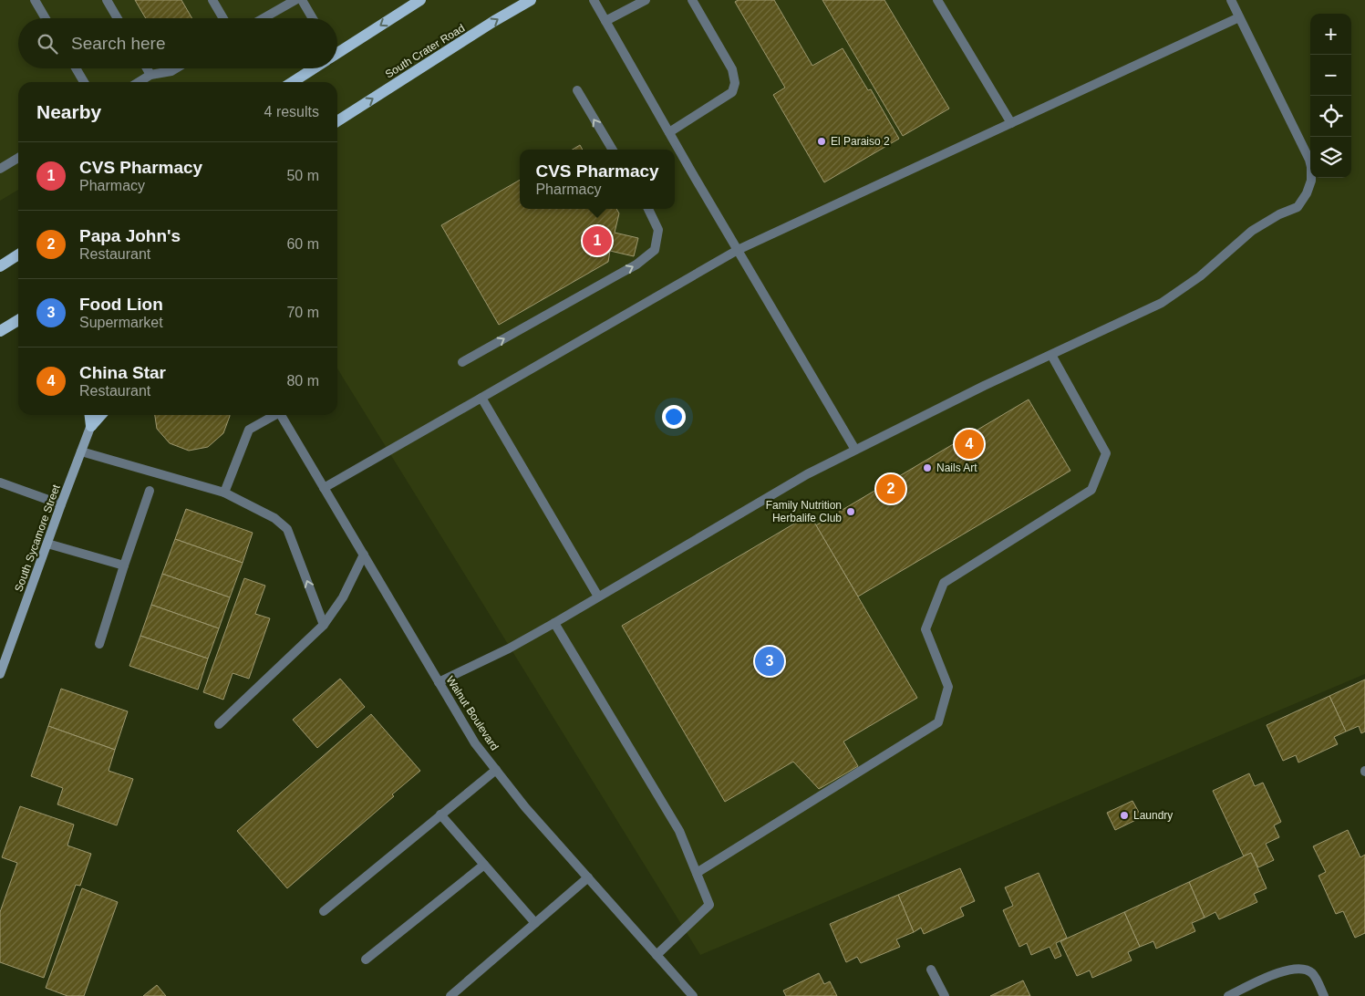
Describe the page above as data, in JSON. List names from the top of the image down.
{
  "streets": {
    "main road": ["South Crater Road", "South Sycamore Street"],
    "street": ["Walnut Boulevard"]
  },
  "places": [
    "El Paraiso 2",
    "Nails Art",
    "Family Nutrition Herbalife Club",
    "Laundry"
  ],
  "page": {
    "map_buttons": ["+", "−"],
    "search": "Search here",
    "heading": ["Nearby", "4 results"],
    "list": [
      {
        "mark": "1",
        "name": "CVS Pharmacy",
        "note": "Pharmacy",
        "value": "50 m"
      },
      {
        "mark": "2",
        "name": "Papa John's",
        "note": "Restaurant",
        "value": "60 m"
      },
      {
        "mark": "3",
        "name": "Food Lion",
        "note": "Supermarket",
        "value": "70 m"
      },
      {
        "mark": "4",
        "name": "China Star",
        "note": "Restaurant",
        "value": "80 m"
      }
    ],
    "popup": ["CVS Pharmacy", "Pharmacy"],
    "pins": [
      "1",
      "4",
      "2",
      "3"
    ]
  }
}
